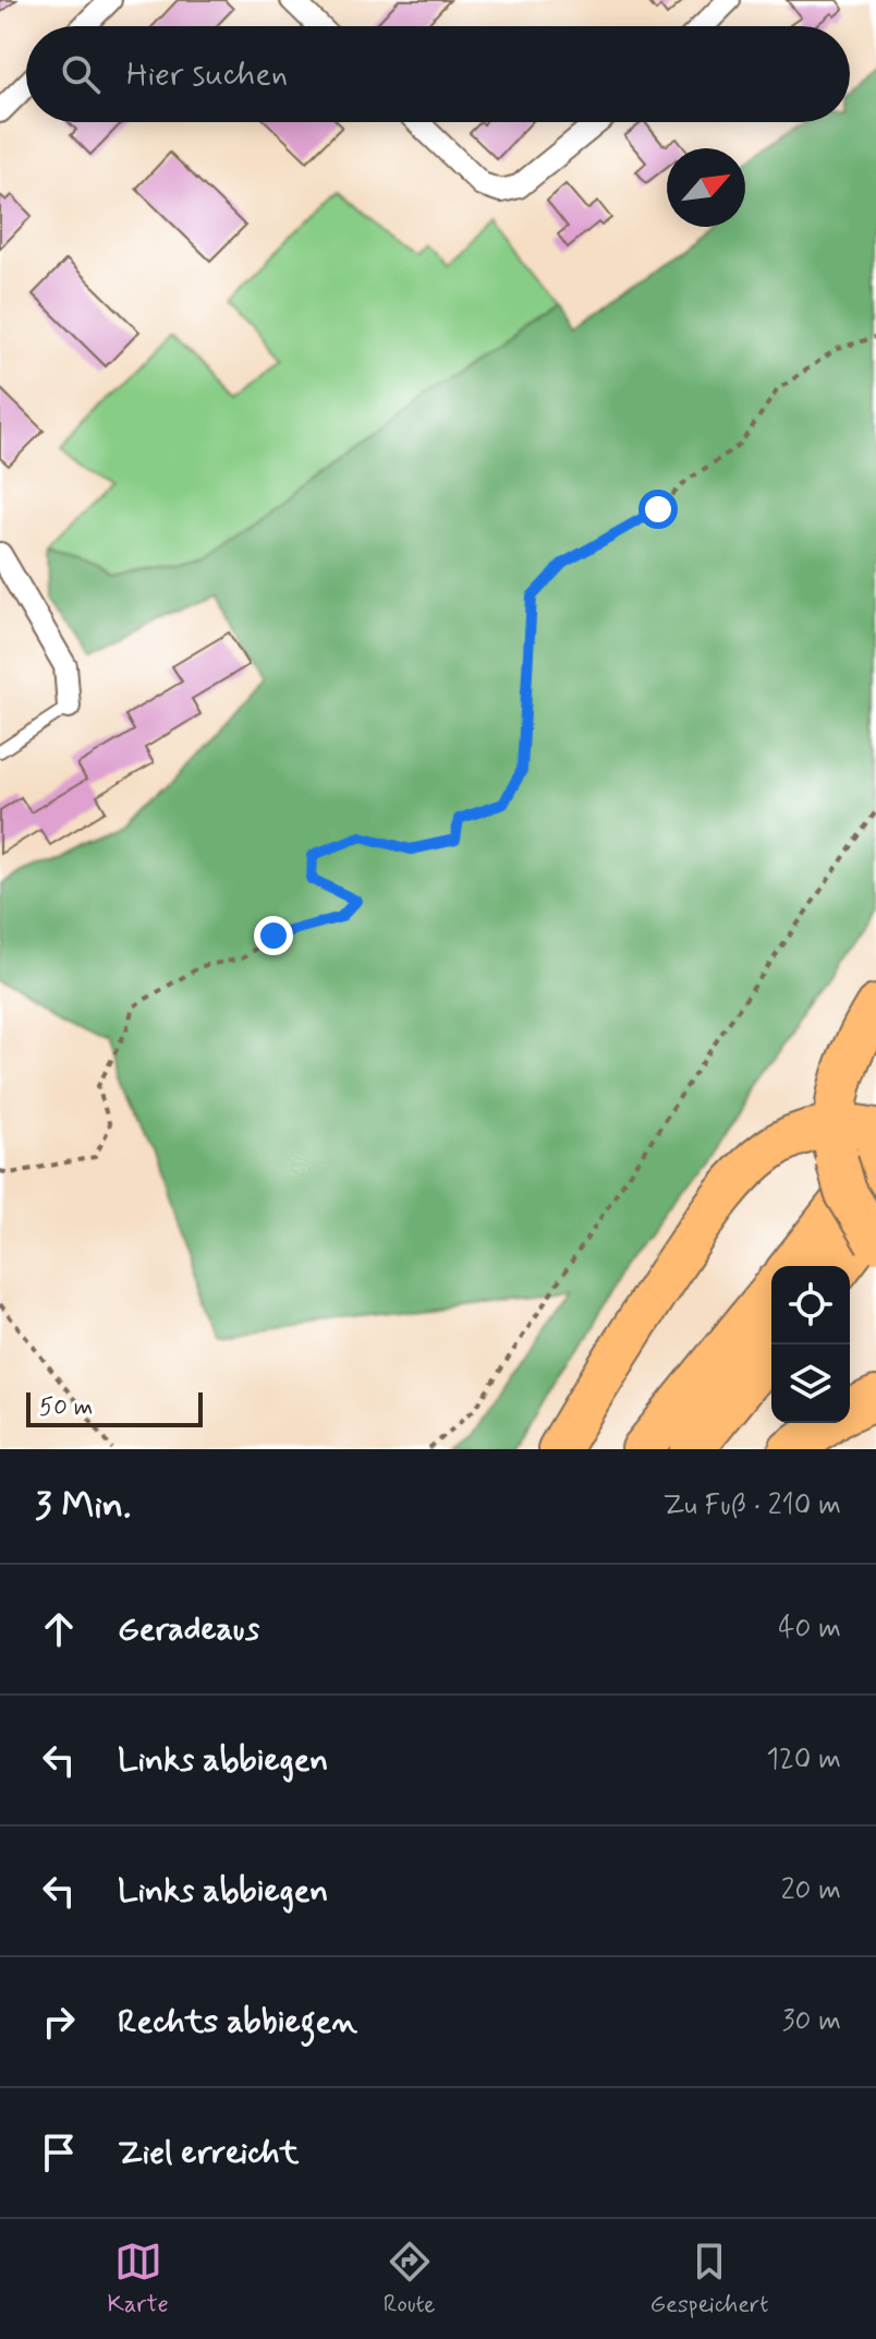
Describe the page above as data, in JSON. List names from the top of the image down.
{
  "scale_bar": "50 m",
  "north": "top right",
  "page": {
    "search": "Hier suchen",
    "scale": "50 m",
    "heading": ["3 Min.", "Zu Fuß · 210 m"],
    "list": [
      ["Geradeaus", "40 m"],
      ["Links abbiegen", "120 m"],
      ["Links abbiegen", "20 m"],
      ["Rechts abbiegen", "30 m"],
      "Ziel erreicht"
    ],
    "nav": ["Karte", "Route", "Gespeichert"]
  }
}
